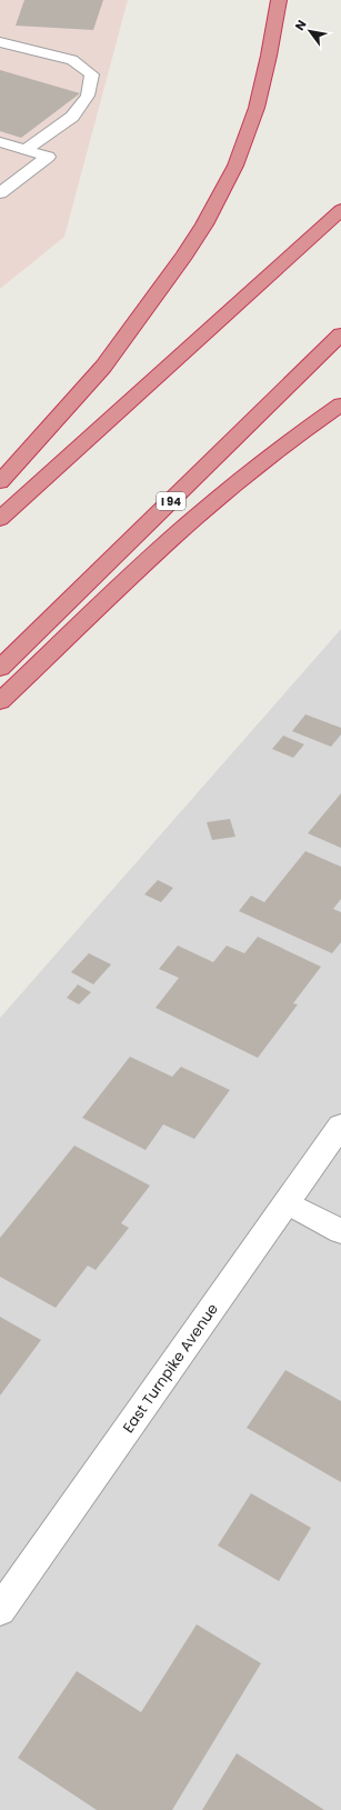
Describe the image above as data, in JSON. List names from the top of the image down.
{
  "streets": {
    "highway": ["I 94"],
    "street": ["East Turnpike Avenue"]
  },
  "north": "top left"
}
